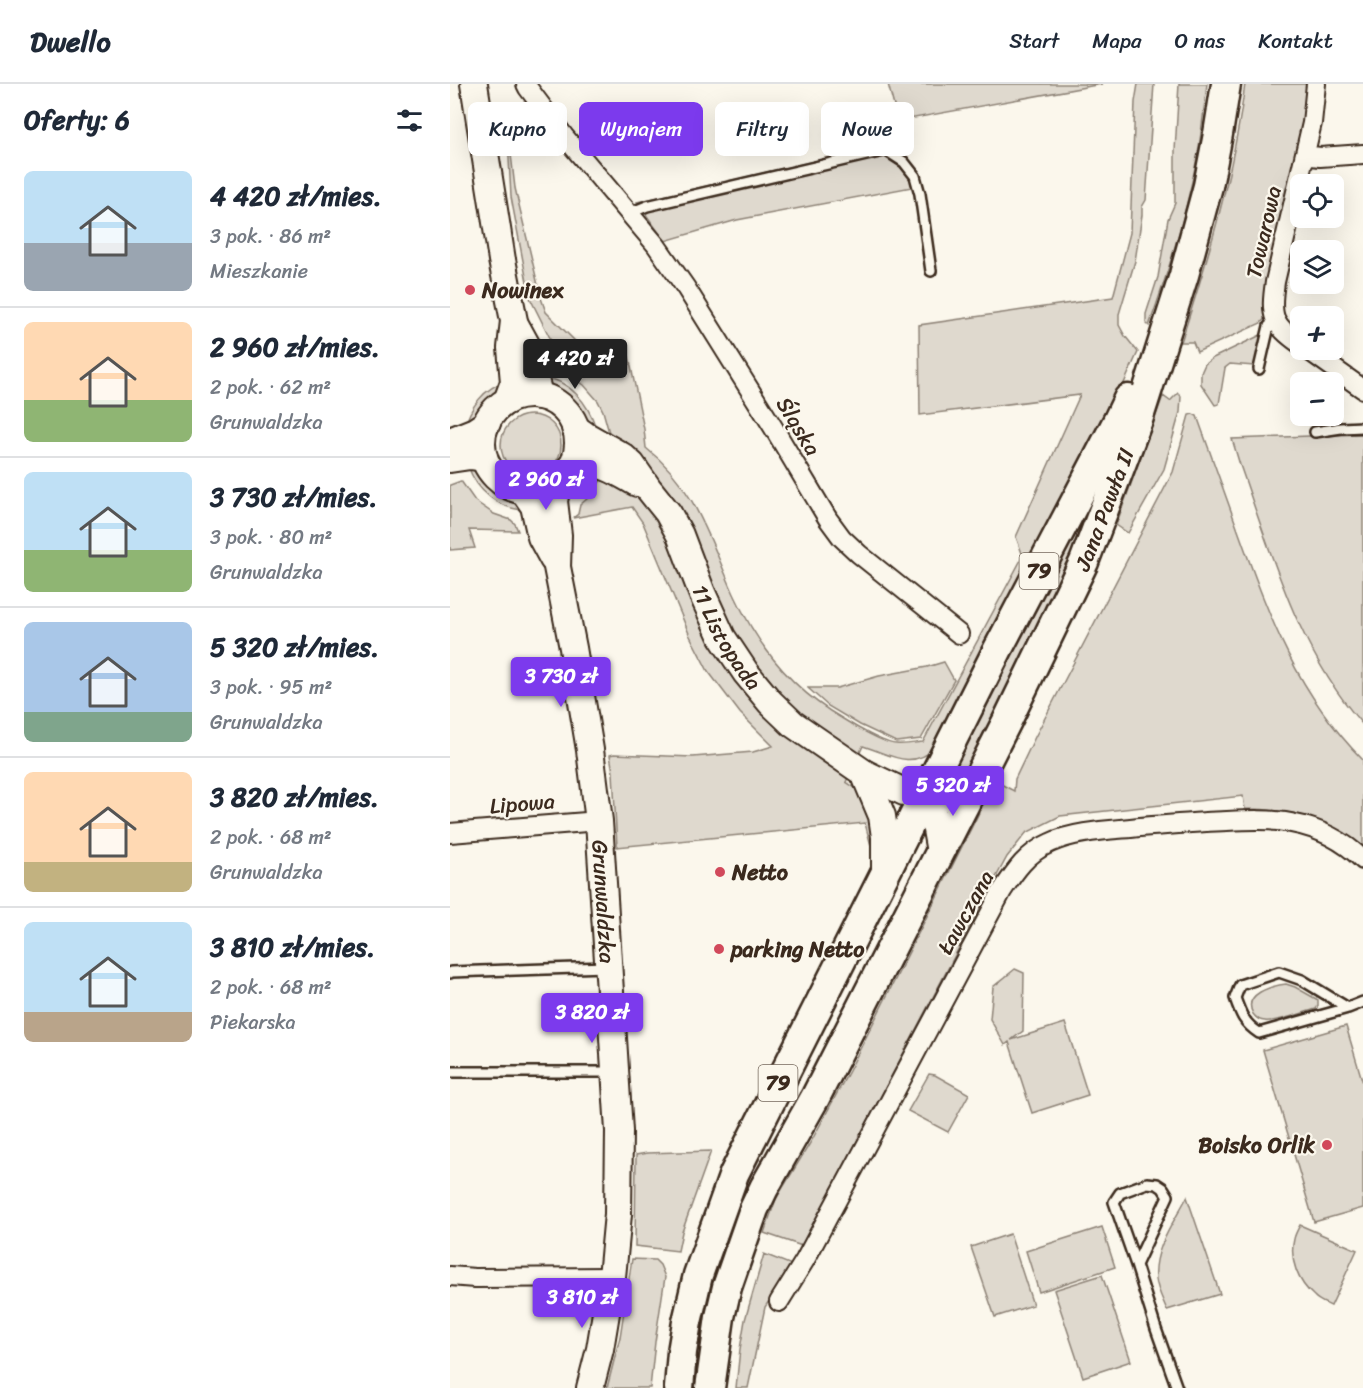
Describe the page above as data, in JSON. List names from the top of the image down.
{
  "streets": {
    "main road": ["Jana Pawła II", "79"],
    "street": [
      "Towarowa",
      "Śląska",
      "11 Listopada",
      "Lipowa",
      "Grunwaldzka",
      "Ławczana"
    ]
  },
  "crossings": [
    ["Jana Pawła II", "79"],
    ["Jana Pawła II", "11 Listopada"],
    ["79", "11 Listopada"],
    ["11 Listopada", "Grunwaldzka"],
    ["Lipowa", "Grunwaldzka"]
  ],
  "places": [
    "Nowinex",
    "Netto",
    "parking Netto",
    "Boisko Orlik"
  ],
  "page": {
    "header": "Dwello",
    "nav": [
      "Start",
      "Mapa",
      "O nas",
      "Kontakt"
    ],
    "heading": "Oferty: 6",
    "chip": [
      "Kupno",
      "Wynajem",
      "Filtry",
      "Nowe"
    ],
    "list": [
      {
        "name": "4 420 zł/mies.",
        "note": "3 pok. · 86 m² · Mieszkanie"
      },
      {
        "name": "2 960 zł/mies.",
        "note": "2 pok. · 62 m² · Grunwaldzka"
      },
      {
        "name": "3 730 zł/mies.",
        "note": "3 pok. · 80 m² · Grunwaldzka"
      },
      {
        "name": "5 320 zł/mies.",
        "note": "3 pok. · 95 m² · Grunwaldzka"
      },
      {
        "name": "3 820 zł/mies.",
        "note": "2 pok. · 68 m² · Grunwaldzka"
      },
      {
        "name": "3 810 zł/mies.",
        "note": "2 pok. · 68 m² · Piekarska"
      }
    ],
    "map_buttons": ["+", "−"],
    "price": [
      "4 420 zł",
      "2 960 zł",
      "3 730 zł",
      "5 320 zł",
      "3 820 zł",
      "3 810 zł"
    ]
  }
}
